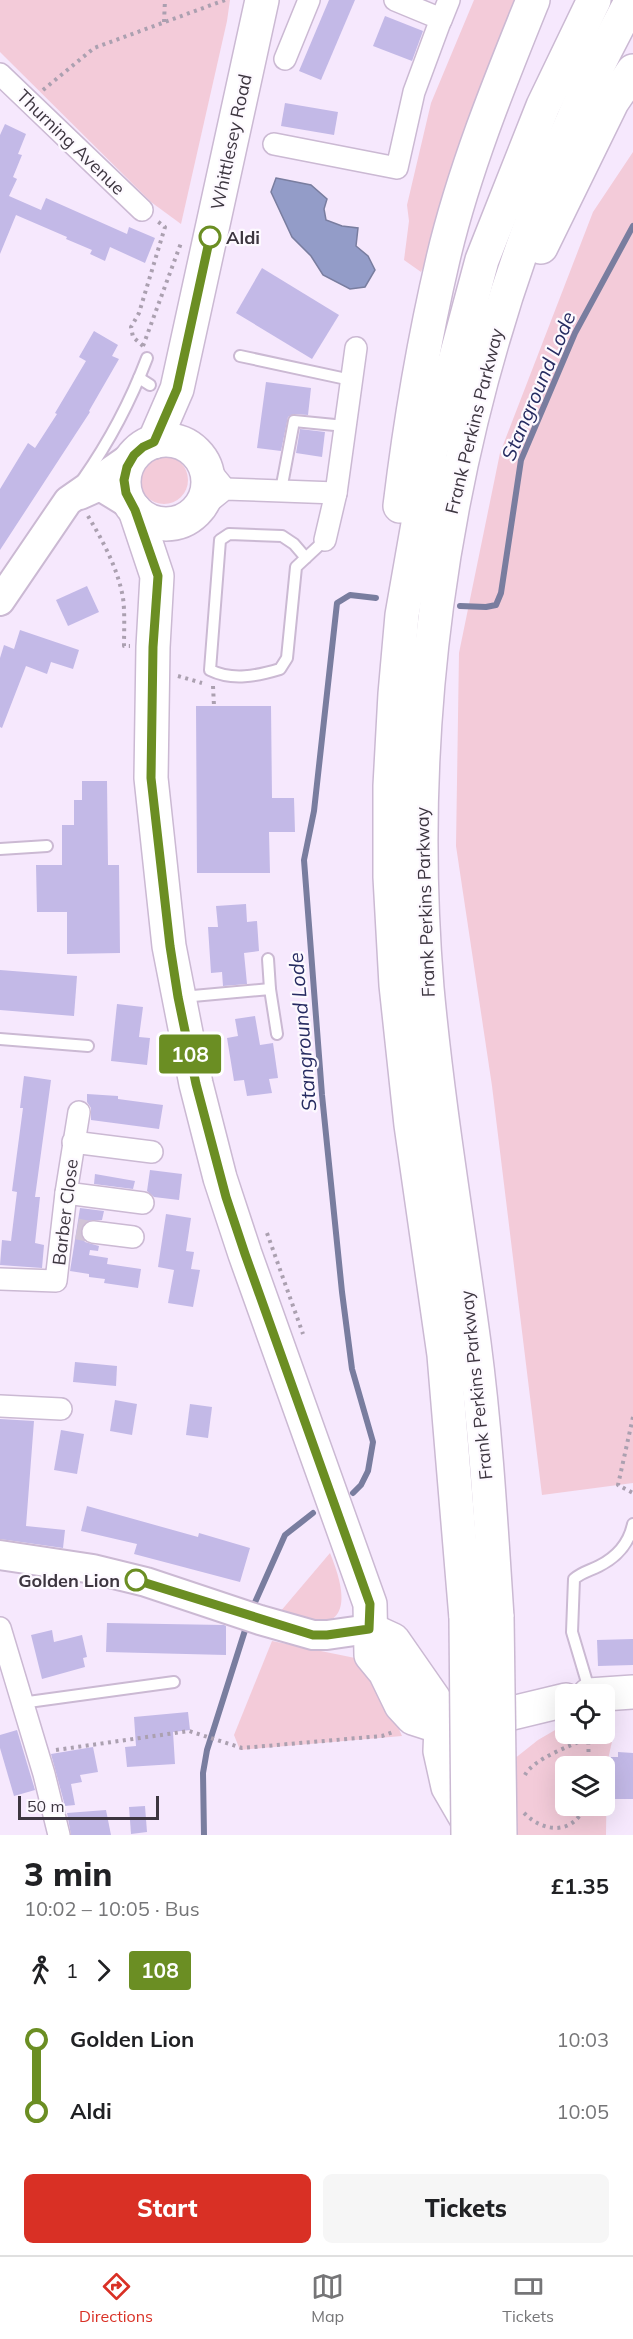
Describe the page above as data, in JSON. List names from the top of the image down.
{
  "streets": {
    "main road": ["Whittlesey Road", "Frank Perkins Parkway"],
    "street": ["Thurning Avenue", "Barber Close"]
  },
  "water": ["Stanground Lode"],
  "places": ["Aldi", "Golden Lion"],
  "lines": ["bus line 108"],
  "scale_bar": "50 m",
  "page": {
    "on_map": "108",
    "scale": "50 m",
    "heading": ["3 min", "10:02 – 10:05 · Bus", "£1.35"],
    "legs": ["1", "108"],
    "list": [
      {
        "name": "Golden Lion",
        "value": "10:03"
      },
      {
        "name": "Aldi",
        "value": "10:05"
      }
    ],
    "buttons": ["Start", "Tickets"],
    "tabs": ["Directions", "Map", "Tickets"]
  }
}
